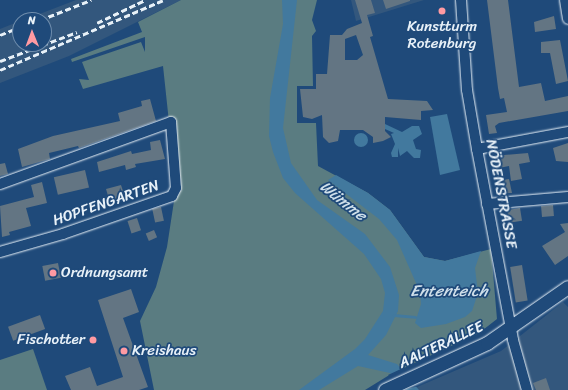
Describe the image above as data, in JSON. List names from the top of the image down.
{
  "streets": {
    "main road": ["AALTERALLEE"],
    "street": ["NÖDENSTRASSE", "HOPFENGARTEN"]
  },
  "crossings": [
    ["NÖDENSTRASSE", "AALTERALLEE"]
  ],
  "water": ["Wümme", "Ententeich"],
  "places": [
    "Kunstturm Rotenburg",
    "Ordnungsamt",
    "Fischotter",
    "Kreishaus"
  ],
  "north": "top"
}
